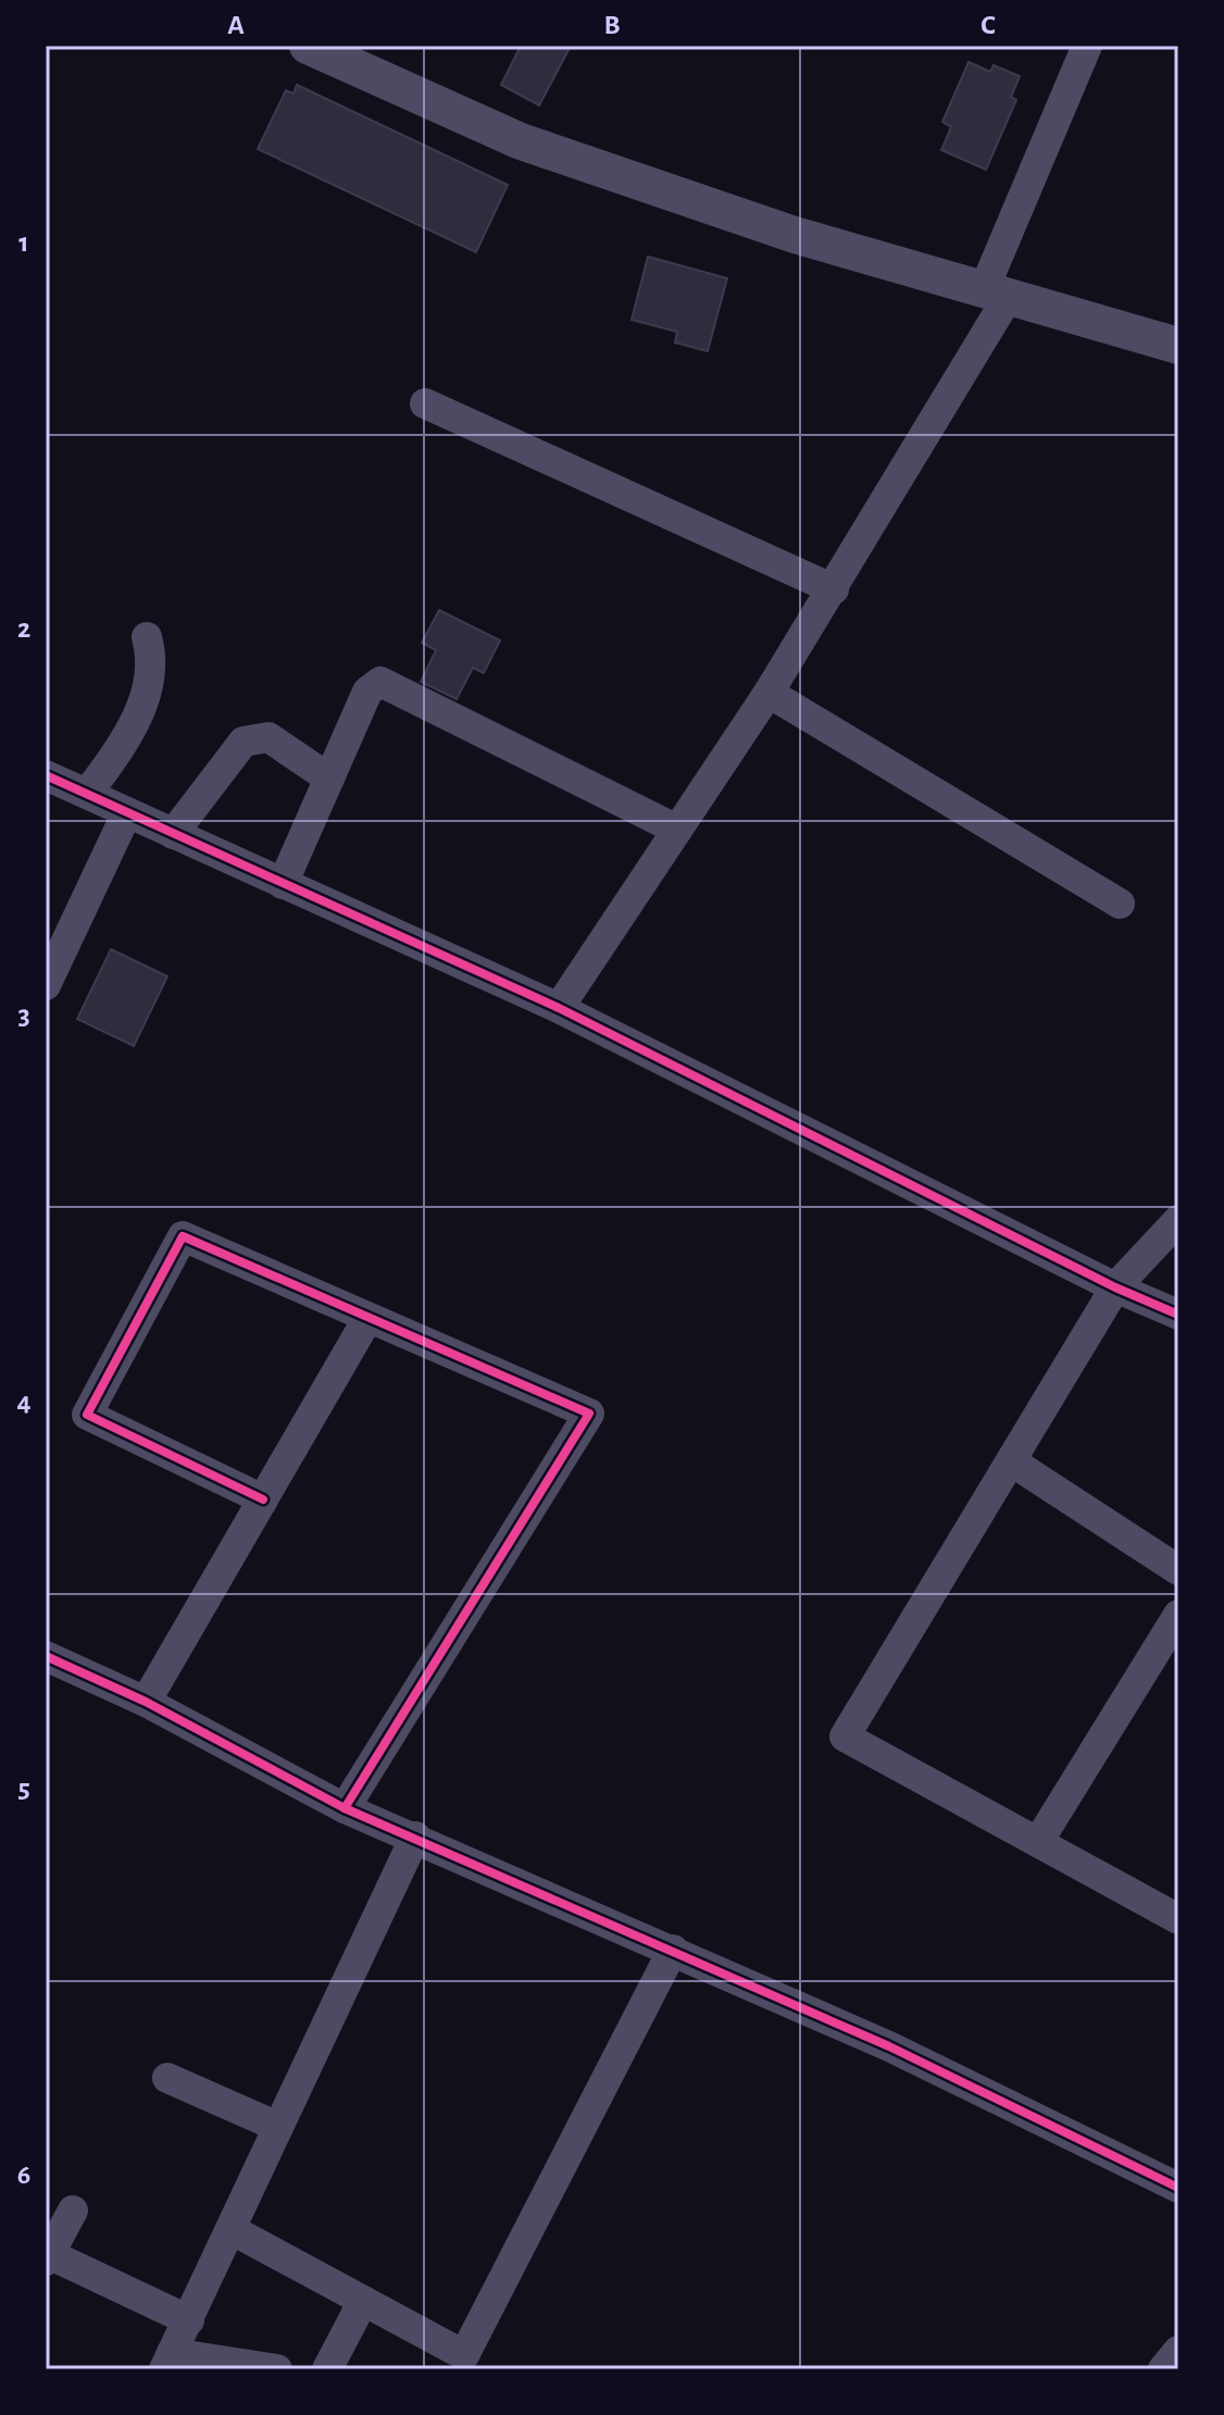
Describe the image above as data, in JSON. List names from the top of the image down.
{
  "grid": {
    "columns": ["A", "B", "C"],
    "rows": [
      "1",
      "2",
      "3",
      "4",
      "5",
      "6"
    ]
  }
}
